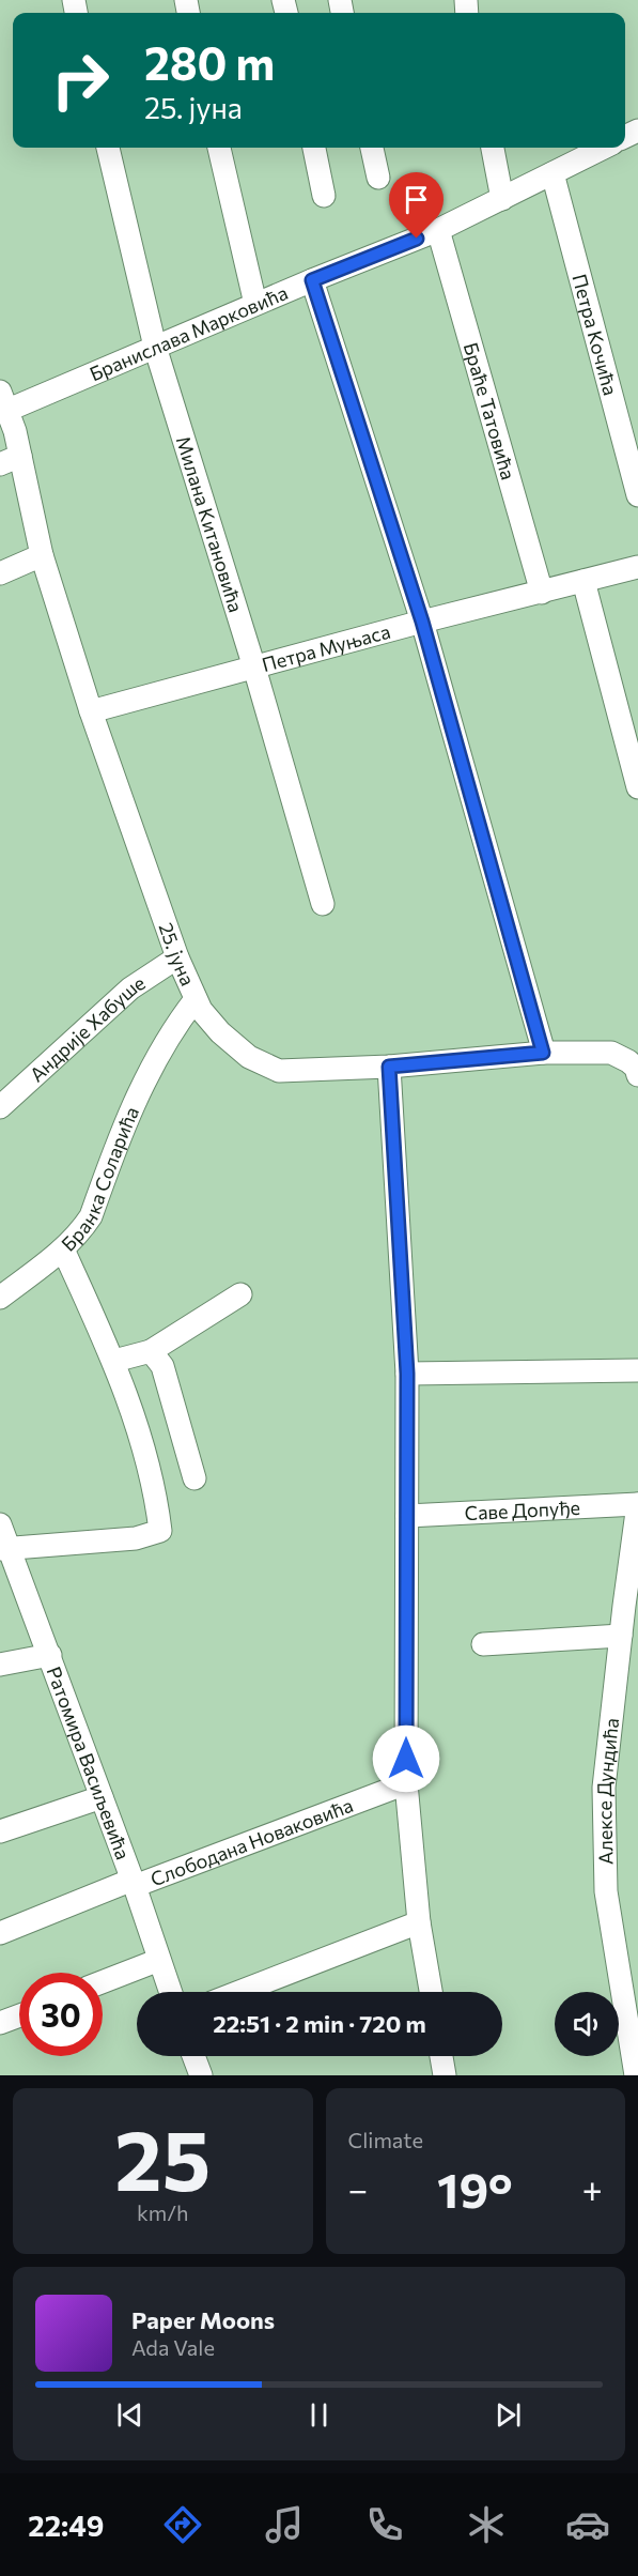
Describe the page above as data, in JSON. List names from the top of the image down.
{
  "streets": {
    "street": [
      "Бранислава Марковића",
      "Петра Кочића",
      "Браће Татовића",
      "Милана Китановића",
      "Петра Муњаса",
      "25. јуна",
      "Андрије Хабуше",
      "Бранка Соларића",
      "Саве Допуђе",
      "Ратомира Васиљевића",
      "Алексе Дундића",
      "Слободана Новаковића"
    ]
  },
  "crossings": [
    ["Бранислава Марковића", "Петра Кочића"],
    ["Бранислава Марковића", "Браће Татовића"],
    ["Бранислава Марковића", "Милана Китановића"],
    ["Бранислава Марковића", "25. јуна"],
    ["Браће Татовића", "Петра Муњаса"],
    ["Милана Китановића", "Петра Муњаса"],
    ["Петра Муњаса", "25. јуна"],
    ["25. јуна", "Андрије Хабуше"],
    ["25. јуна", "Бранка Соларића"],
    ["Бранка Соларића", "Ратомира Васиљевића"],
    ["Саве Допуђе", "Алексе Дундића"],
    ["Ратомира Васиљевића", "Слободана Новаковића"]
  ],
  "page": {
    "turn": ["280 m", "25. јуна"],
    "limit": "30",
    "trip": "22:51 · 2 min · 720 m",
    "tile": [
      ["25", "km/h"],
      "Climate"
    ],
    "heat": ["−", "19°", "+"],
    "song": ["Paper Moons", "Ada Vale"],
    "tabs": "22:49"
  }
}
